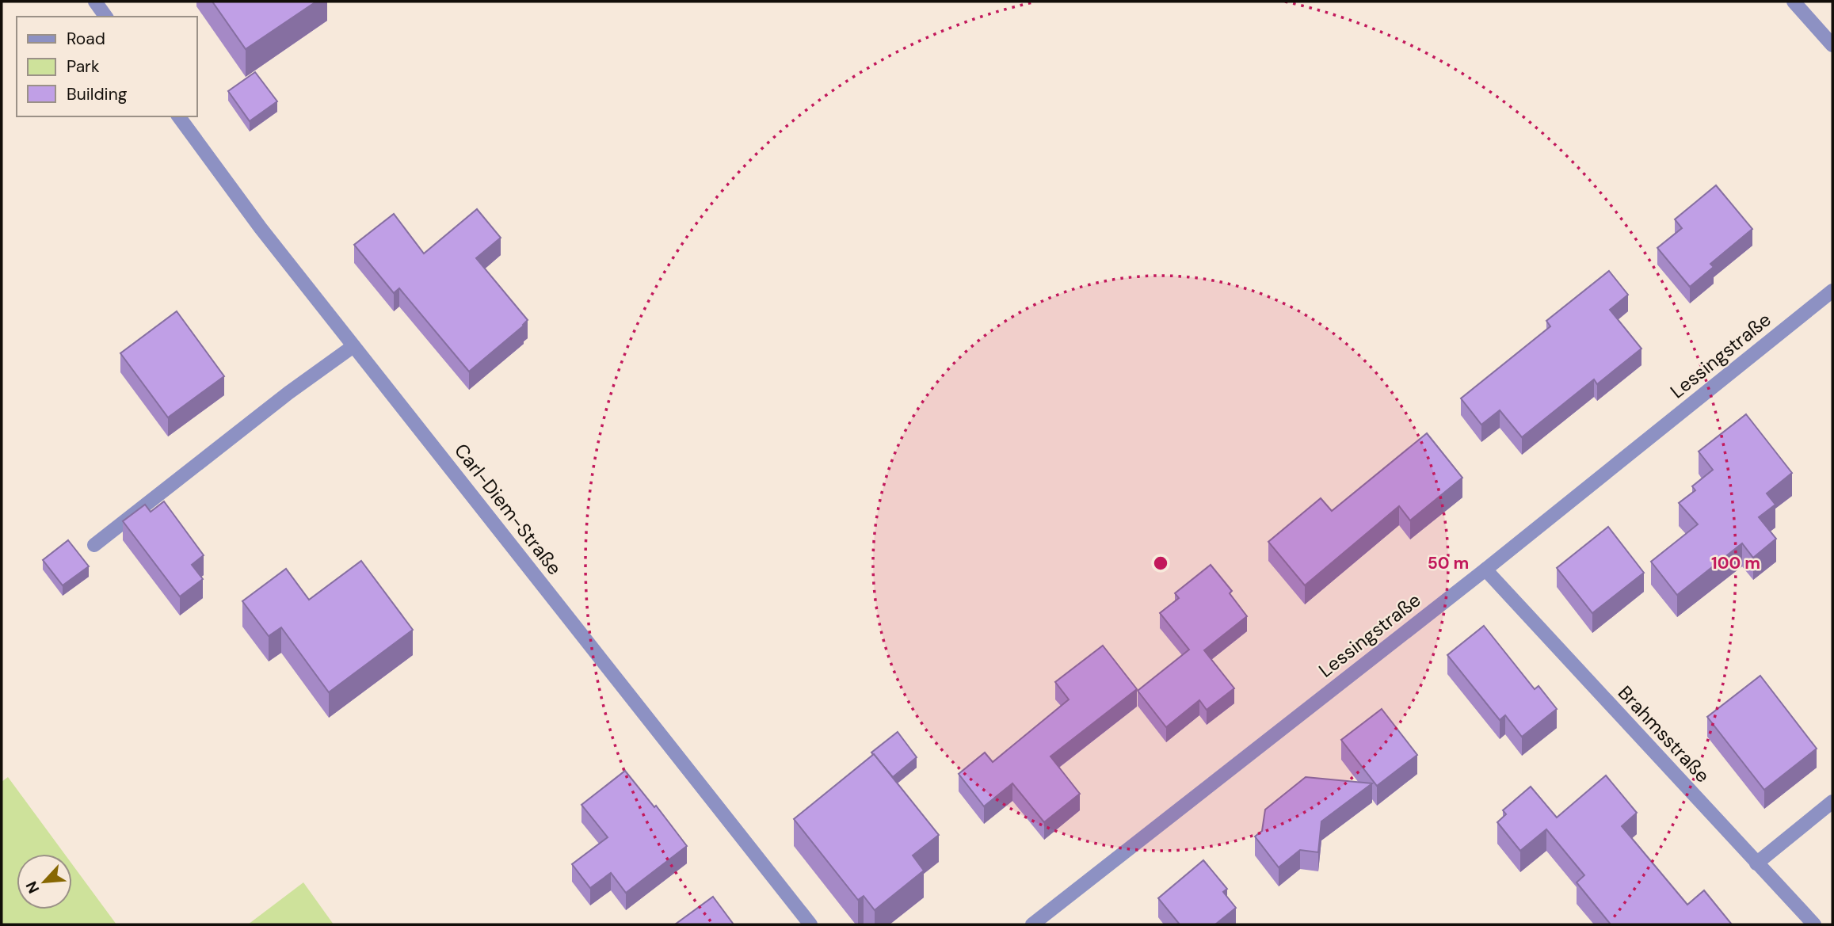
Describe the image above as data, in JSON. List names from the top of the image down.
{
  "streets": {
    "street": ["Lessingstraße", "Carl-Diem-Straße", "Brahmsstraße"]
  },
  "crossings": [
    ["Lessingstraße", "Brahmsstraße"]
  ],
  "legend": ["Road", "Park", "Building"],
  "north": "bottom left",
  "rings": ["50 m", "100 m"]
}
